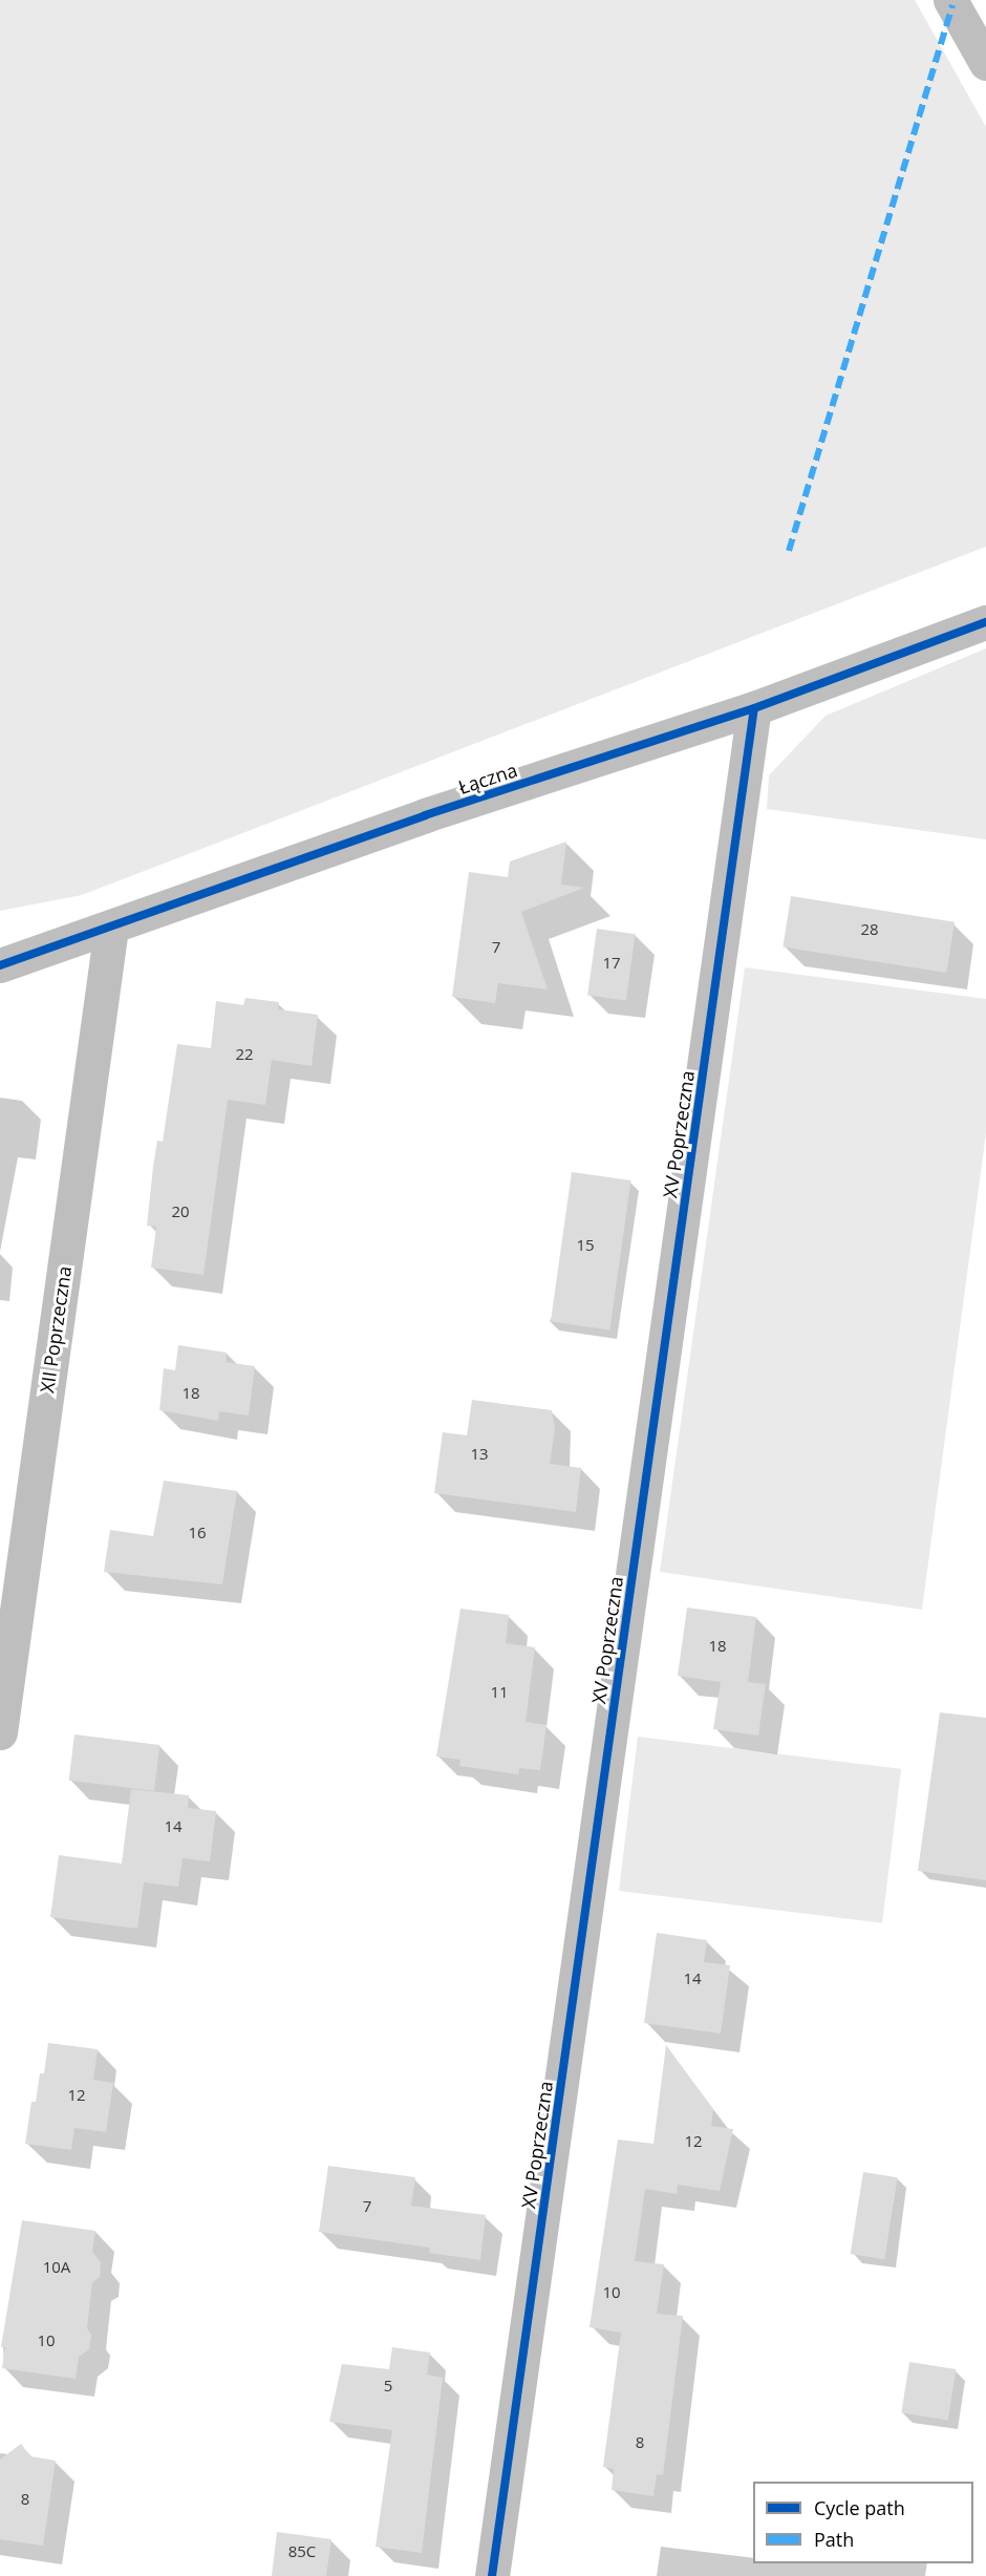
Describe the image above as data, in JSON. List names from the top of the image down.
{
  "streets": {
    "street": ["Łączna", "XV Poprzeczna", "XII Poprzeczna"]
  },
  "crossings": [
    ["Łączna", "XV Poprzeczna"],
    ["Łączna", "XII Poprzeczna"]
  ],
  "house_numbers": [
    "28",
    "7",
    "17",
    "22",
    "20",
    "15",
    "18",
    "13",
    "16",
    "18",
    "11",
    "14",
    "14",
    "12",
    "12",
    "7",
    "10A",
    "10",
    "10",
    "5",
    "8",
    "8",
    "85C"
  ],
  "legend": ["Cycle path", "Path"]
}
